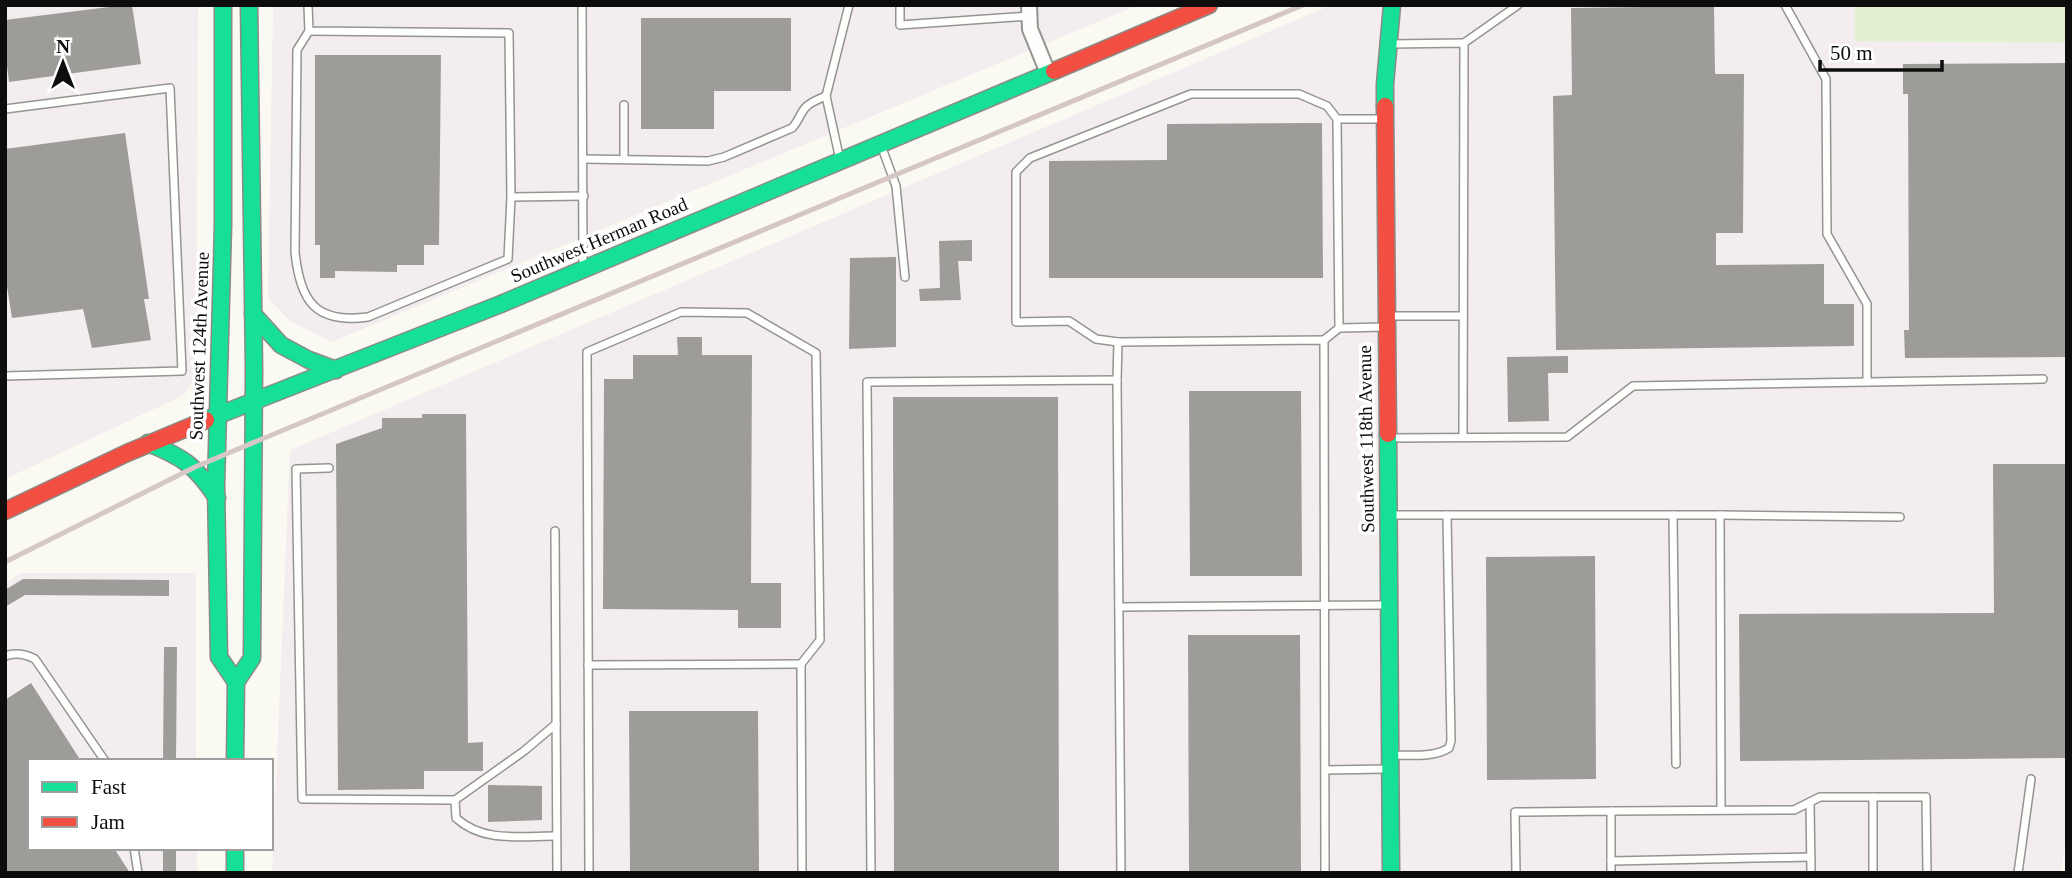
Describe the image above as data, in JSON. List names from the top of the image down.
{
  "streets": {
    "main road": ["Southwest Herman Road", "Southwest 124th Avenue", "Southwest 118th Avenue"]
  },
  "crossings": [
    ["Southwest Herman Road", "Southwest 124th Avenue"]
  ],
  "legend": ["Fast", "Jam"],
  "scale_bar": "50 m",
  "north": "top"
}
